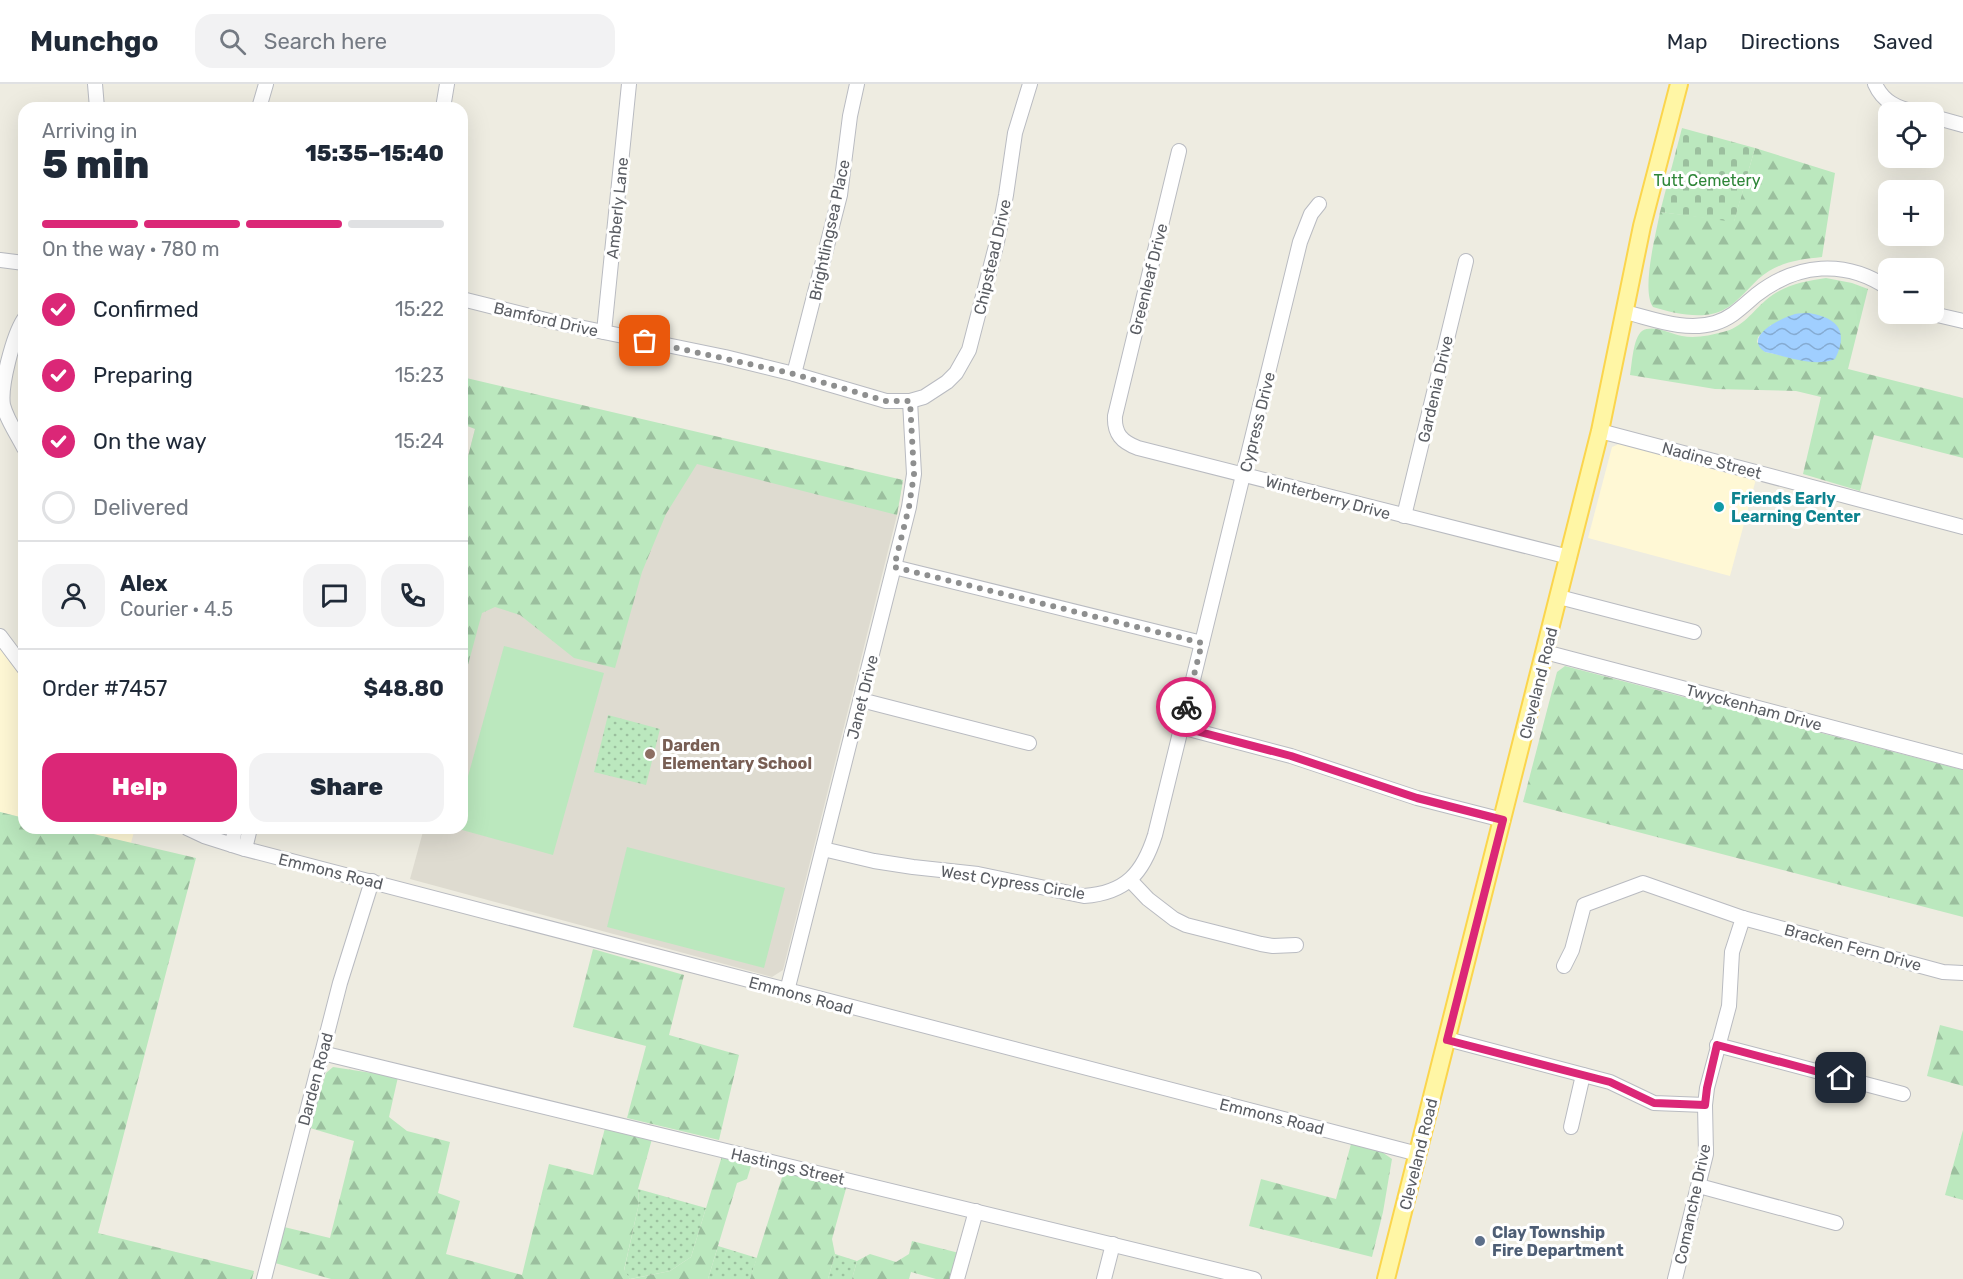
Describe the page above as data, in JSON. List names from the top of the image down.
{
  "streets": {
    "main road": ["Cleveland Road"],
    "street": [
      "Amberly Lane",
      "Brightlingsea Place",
      "Chipstead Drive",
      "Greenleaf Drive",
      "Bamford Drive",
      "Gardenia Drive",
      "Cypress Drive",
      "Nadine Street",
      "Winterberry Drive",
      "Janet Drive",
      "Twyckenham Drive",
      "Emmons Road",
      "West Cypress Circle",
      "Bracken Fern Drive",
      "Darden Road",
      "Hastings Street",
      "Comanche Drive"
    ]
  },
  "crossings": [
    ["Amberly Lane", "Bamford Drive"],
    ["Brightlingsea Place", "Bamford Drive"],
    ["Chipstead Drive", "Bamford Drive"],
    ["Chipstead Drive", "Janet Drive"],
    ["Greenleaf Drive", "Winterberry Drive"],
    ["Bamford Drive", "Janet Drive"],
    ["Gardenia Drive", "Winterberry Drive"],
    ["Cypress Drive", "Winterberry Drive"],
    ["Cypress Drive", "West Cypress Circle"],
    ["Nadine Street", "Cleveland Road"],
    ["Winterberry Drive", "Cleveland Road"],
    ["Cleveland Road", "Twyckenham Drive"],
    ["Cleveland Road", "Emmons Road"],
    ["Janet Drive", "Emmons Road"],
    ["Janet Drive", "West Cypress Circle"],
    ["Emmons Road", "Darden Road"],
    ["Bracken Fern Drive", "Comanche Drive"],
    ["Darden Road", "Hastings Street"]
  ],
  "parks": ["Tutt Cemetery"],
  "places": ["Friends Early Learning Center", "Darden Elementary School", "Clay Township Fire Department"],
  "page": {
    "header": "Munchgo",
    "search": "Search here",
    "nav": ["Map", "Directions", "Saved"],
    "map_buttons": ["+", "−"],
    "heading": ["5 min", "Arriving in", "15:35–15:40"],
    "panel": [
      "Alex",
      "Courier · 4.5",
      "Order #7457",
      "$48.80"
    ],
    "bar": "On the way · 780 m",
    "list": [
      ["Confirmed", "15:22"],
      ["Preparing", "15:23"],
      ["On the way", "15:24"],
      "Delivered"
    ],
    "buttons": ["Help", "Share"]
  }
}
